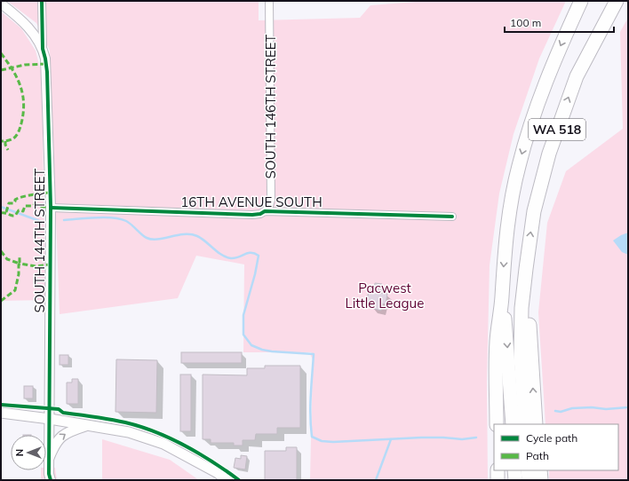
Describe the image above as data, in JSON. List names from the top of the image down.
{
  "streets": {
    "highway": ["WA 518"],
    "street": ["SOUTH 146TH STREET", "16TH AVENUE SOUTH", "SOUTH 144TH STREET"]
  },
  "crossings": [
    ["SOUTH 146TH STREET", "16TH AVENUE SOUTH"],
    ["16TH AVENUE SOUTH", "SOUTH 144TH STREET"]
  ],
  "parks": ["Pacwest Little League"],
  "legend": ["Cycle path", "Path"],
  "scale_bar": "100 m",
  "north": "left"
}
